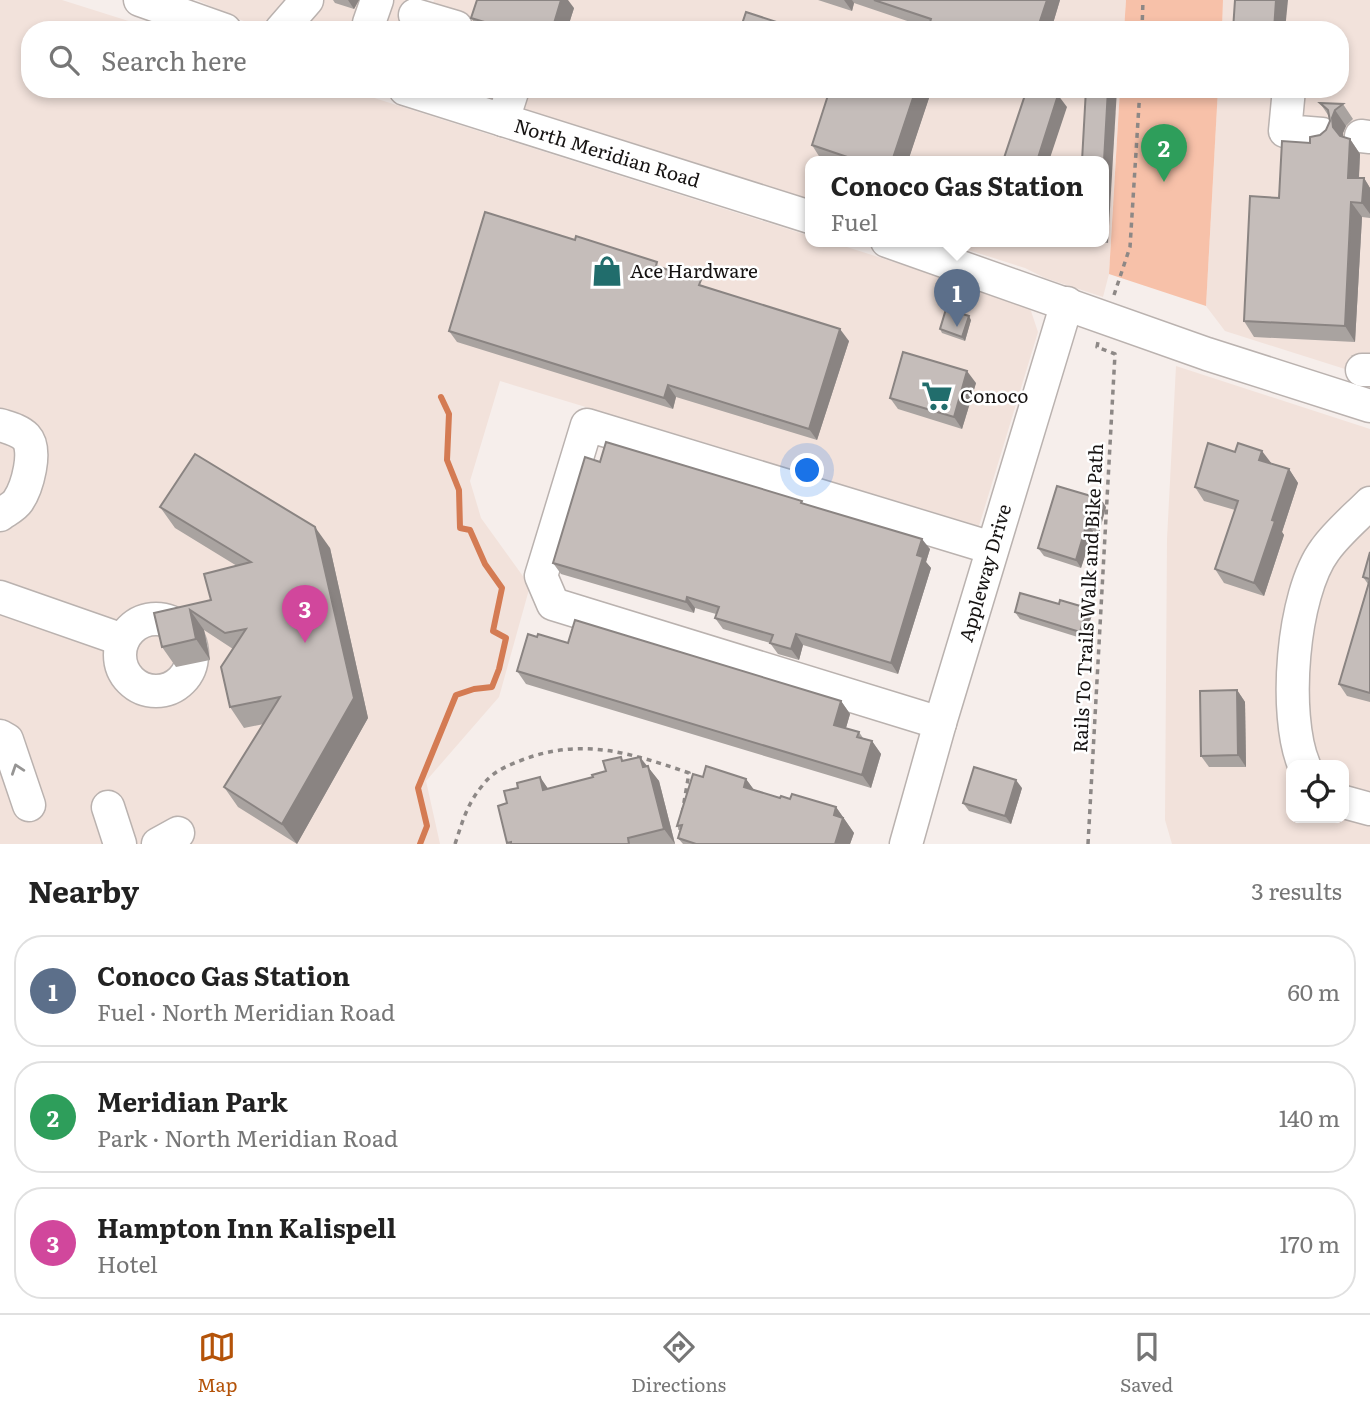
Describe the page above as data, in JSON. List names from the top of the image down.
{
  "streets": {
    "street": ["North Meridian Road", "Appleway Drive"],
    "path": ["Rails To Trails Walk and Bike Path"]
  },
  "places": {
    "shop": ["Ace Hardware"],
    "supermarket": ["Conoco"]
  },
  "page": {
    "search": "Search here",
    "pins": ["2", "1", "3"],
    "popup": ["Conoco Gas Station", "Fuel"],
    "heading": ["Nearby", "3 results"],
    "list": [
      {
        "mark": "1",
        "name": "Conoco Gas Station",
        "note": "Fuel · North Meridian Road",
        "value": "60 m"
      },
      {
        "mark": "2",
        "name": "Meridian Park",
        "note": "Park · North Meridian Road",
        "value": "140 m"
      },
      {
        "mark": "3",
        "name": "Hampton Inn Kalispell",
        "note": "Hotel",
        "value": "170 m"
      }
    ],
    "nav": ["Map", "Directions", "Saved"]
  }
}
